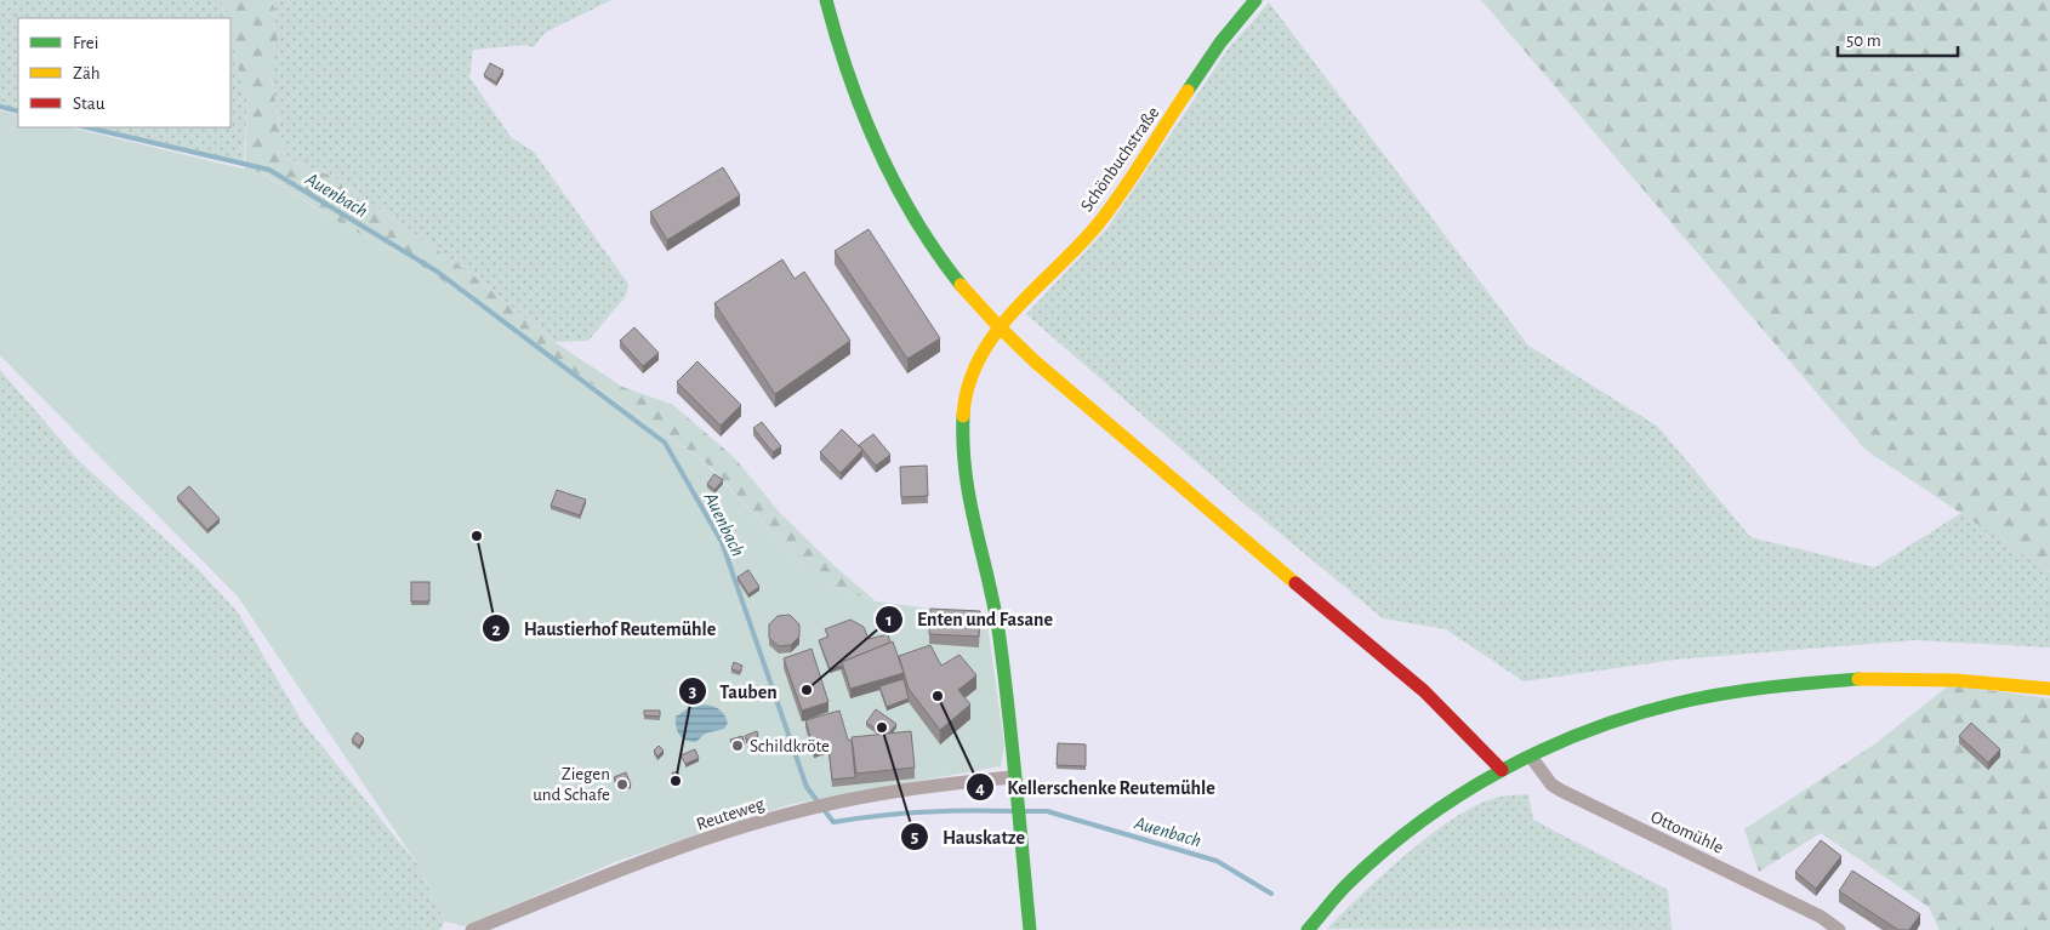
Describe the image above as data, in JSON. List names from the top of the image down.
{
  "streets": {
    "street": ["Schönbuchstraße", "Reuteweg", "Ottomühle"]
  },
  "water": ["Auenbach"],
  "places": [
    "Haustierhof Reutemühle",
    "Enten und Fasane",
    "Kellerschenke Reutemühle",
    "Hauskatze",
    "Schildkröte",
    "Tauben",
    "Ziegen und Schafe"
  ],
  "legend": ["Frei", "Zäh", "Stau"],
  "scale_bar": "50 m"
}
